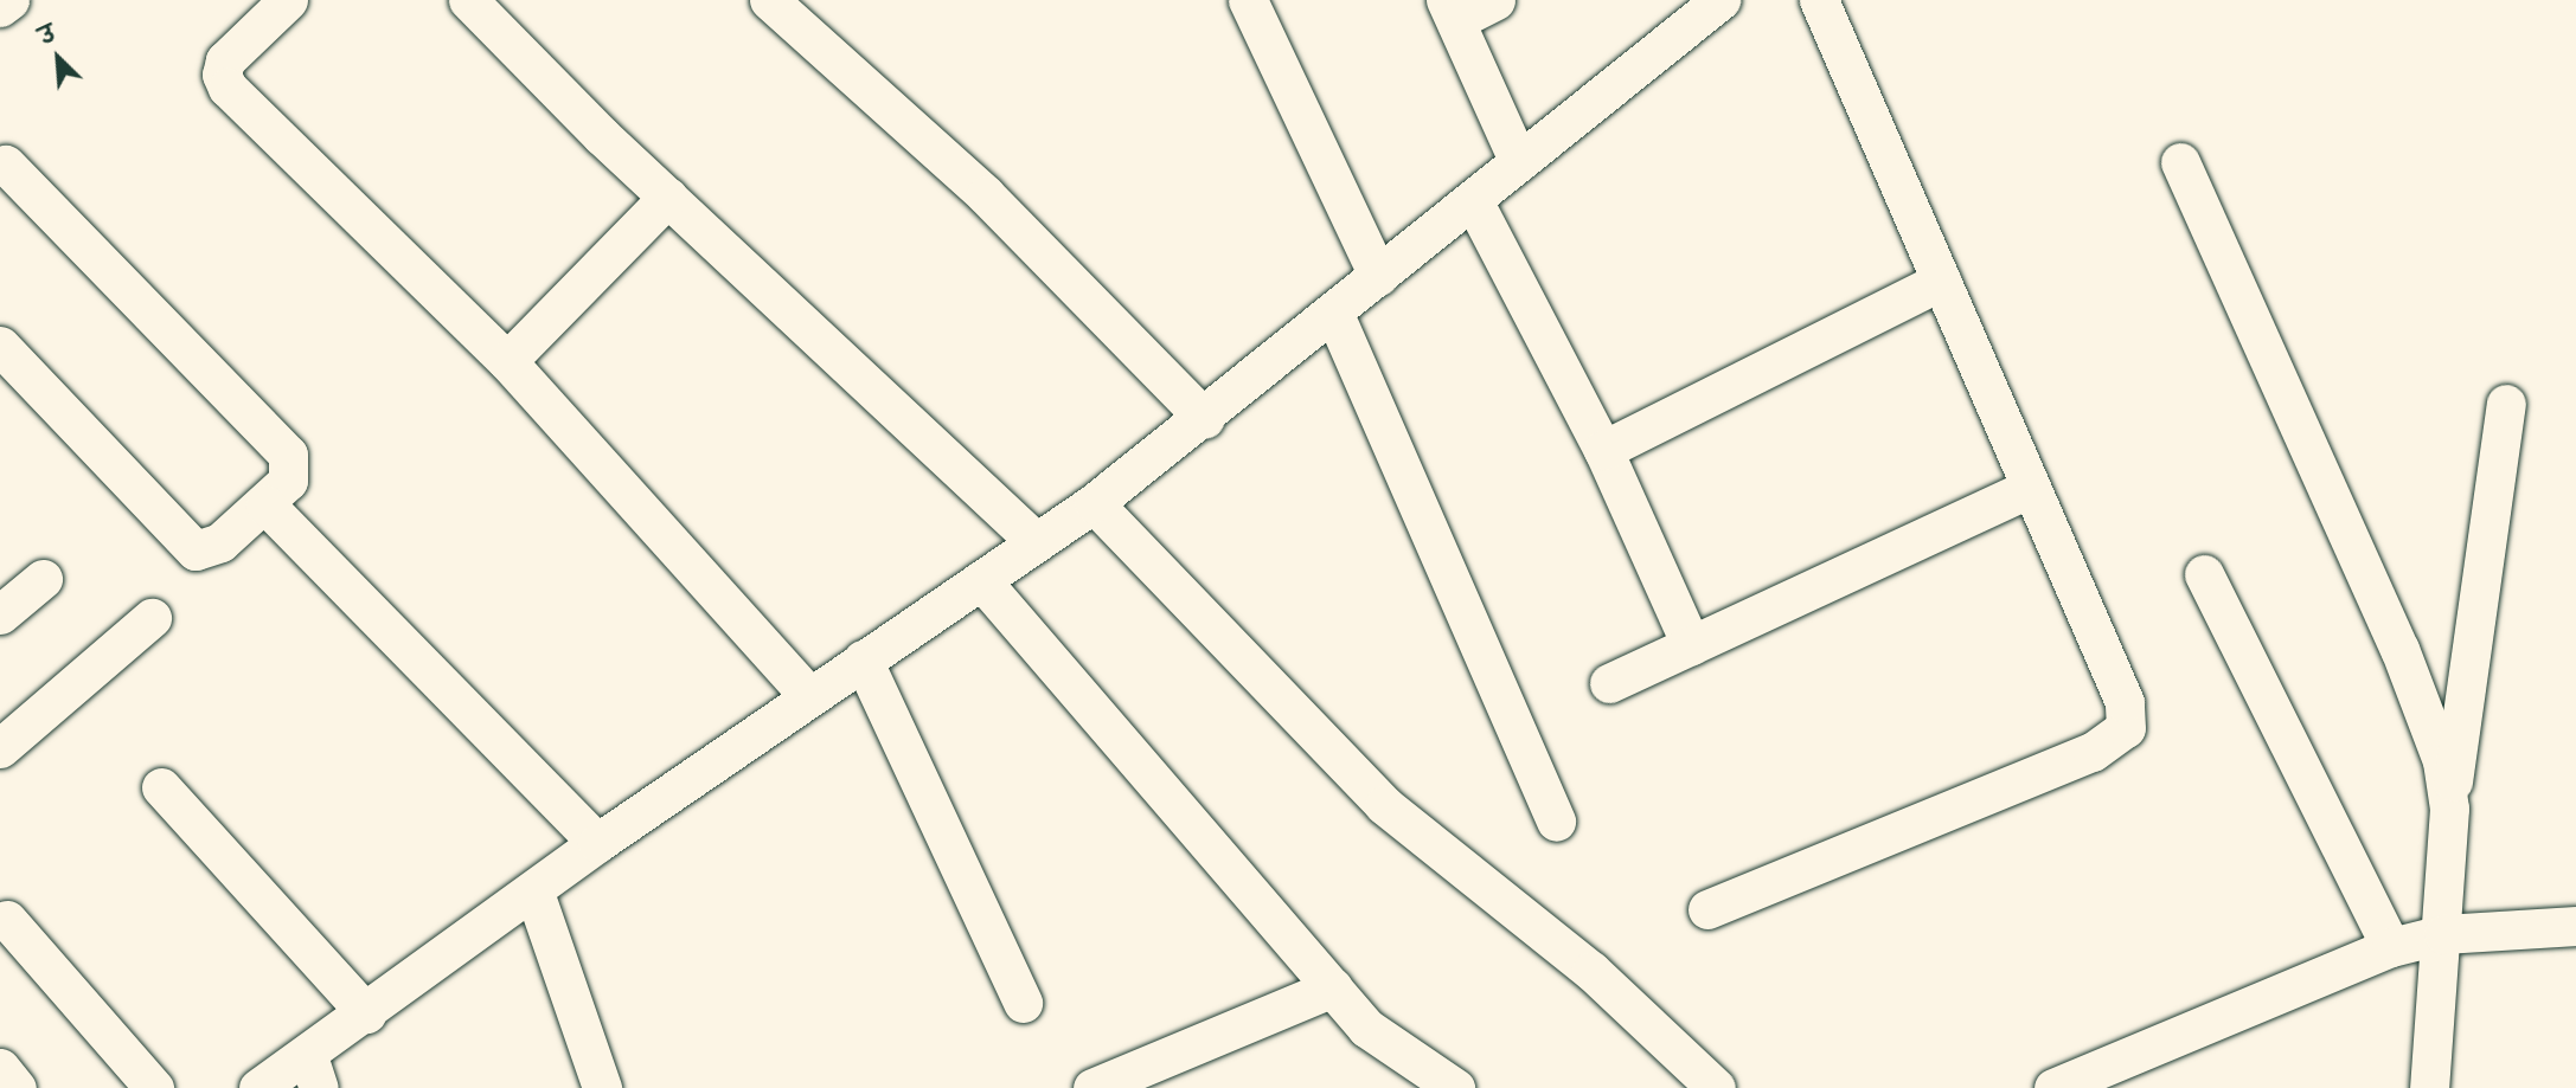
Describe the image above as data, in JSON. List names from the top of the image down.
{
  "north": "top left"
}
